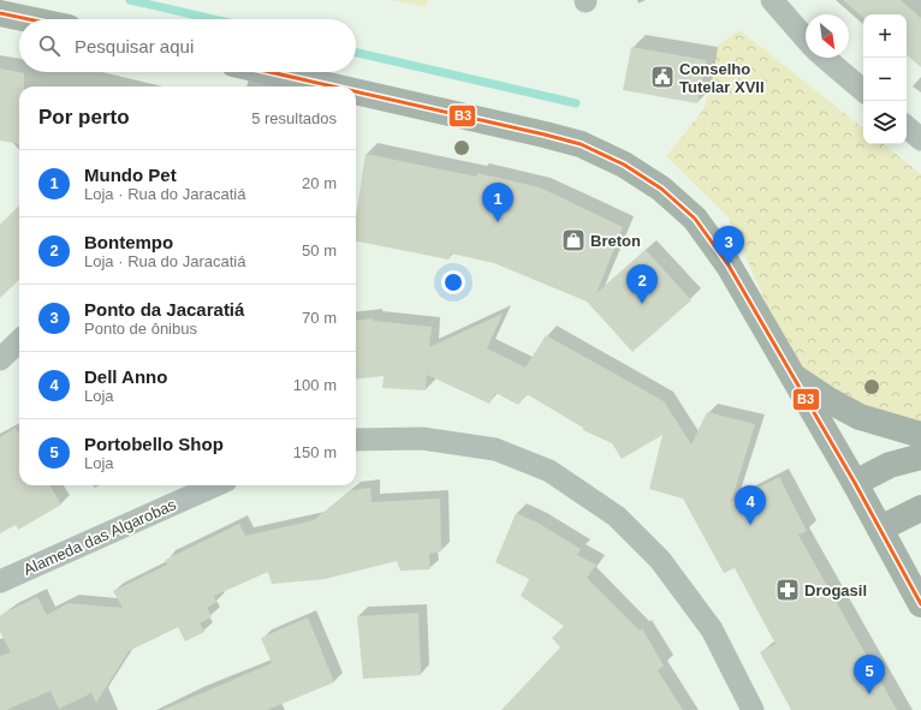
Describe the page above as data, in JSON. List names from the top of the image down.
{
  "streets": {
    "street": ["Alameda das Algarobas"]
  },
  "places": {
    "public building": ["Conselho Tutelar XVII"],
    "shop": ["Breton"],
    "pharmacy": ["Drogasil"]
  },
  "lines": ["transit line B3"],
  "north": "bottom right",
  "page": {
    "map_buttons": ["+", "−"],
    "search": "Pesquisar aqui",
    "heading": ["Por perto", "5 resultados"],
    "list": [
      {
        "mark": "1",
        "name": "Mundo Pet",
        "note": "Loja · Rua do Jaracatiá",
        "value": "20 m"
      },
      {
        "mark": "2",
        "name": "Bontempo",
        "note": "Loja · Rua do Jaracatiá",
        "value": "50 m"
      },
      {
        "mark": "3",
        "name": "Ponto da Jacaratiá",
        "note": "Ponto de ônibus",
        "value": "70 m"
      },
      {
        "mark": "4",
        "name": "Dell Anno",
        "note": "Loja",
        "value": "100 m"
      },
      {
        "mark": "5",
        "name": "Portobello Shop",
        "note": "Loja",
        "value": "150 m"
      }
    ],
    "pins": [
      "1",
      "3",
      "2",
      "4",
      "5"
    ]
  }
}
